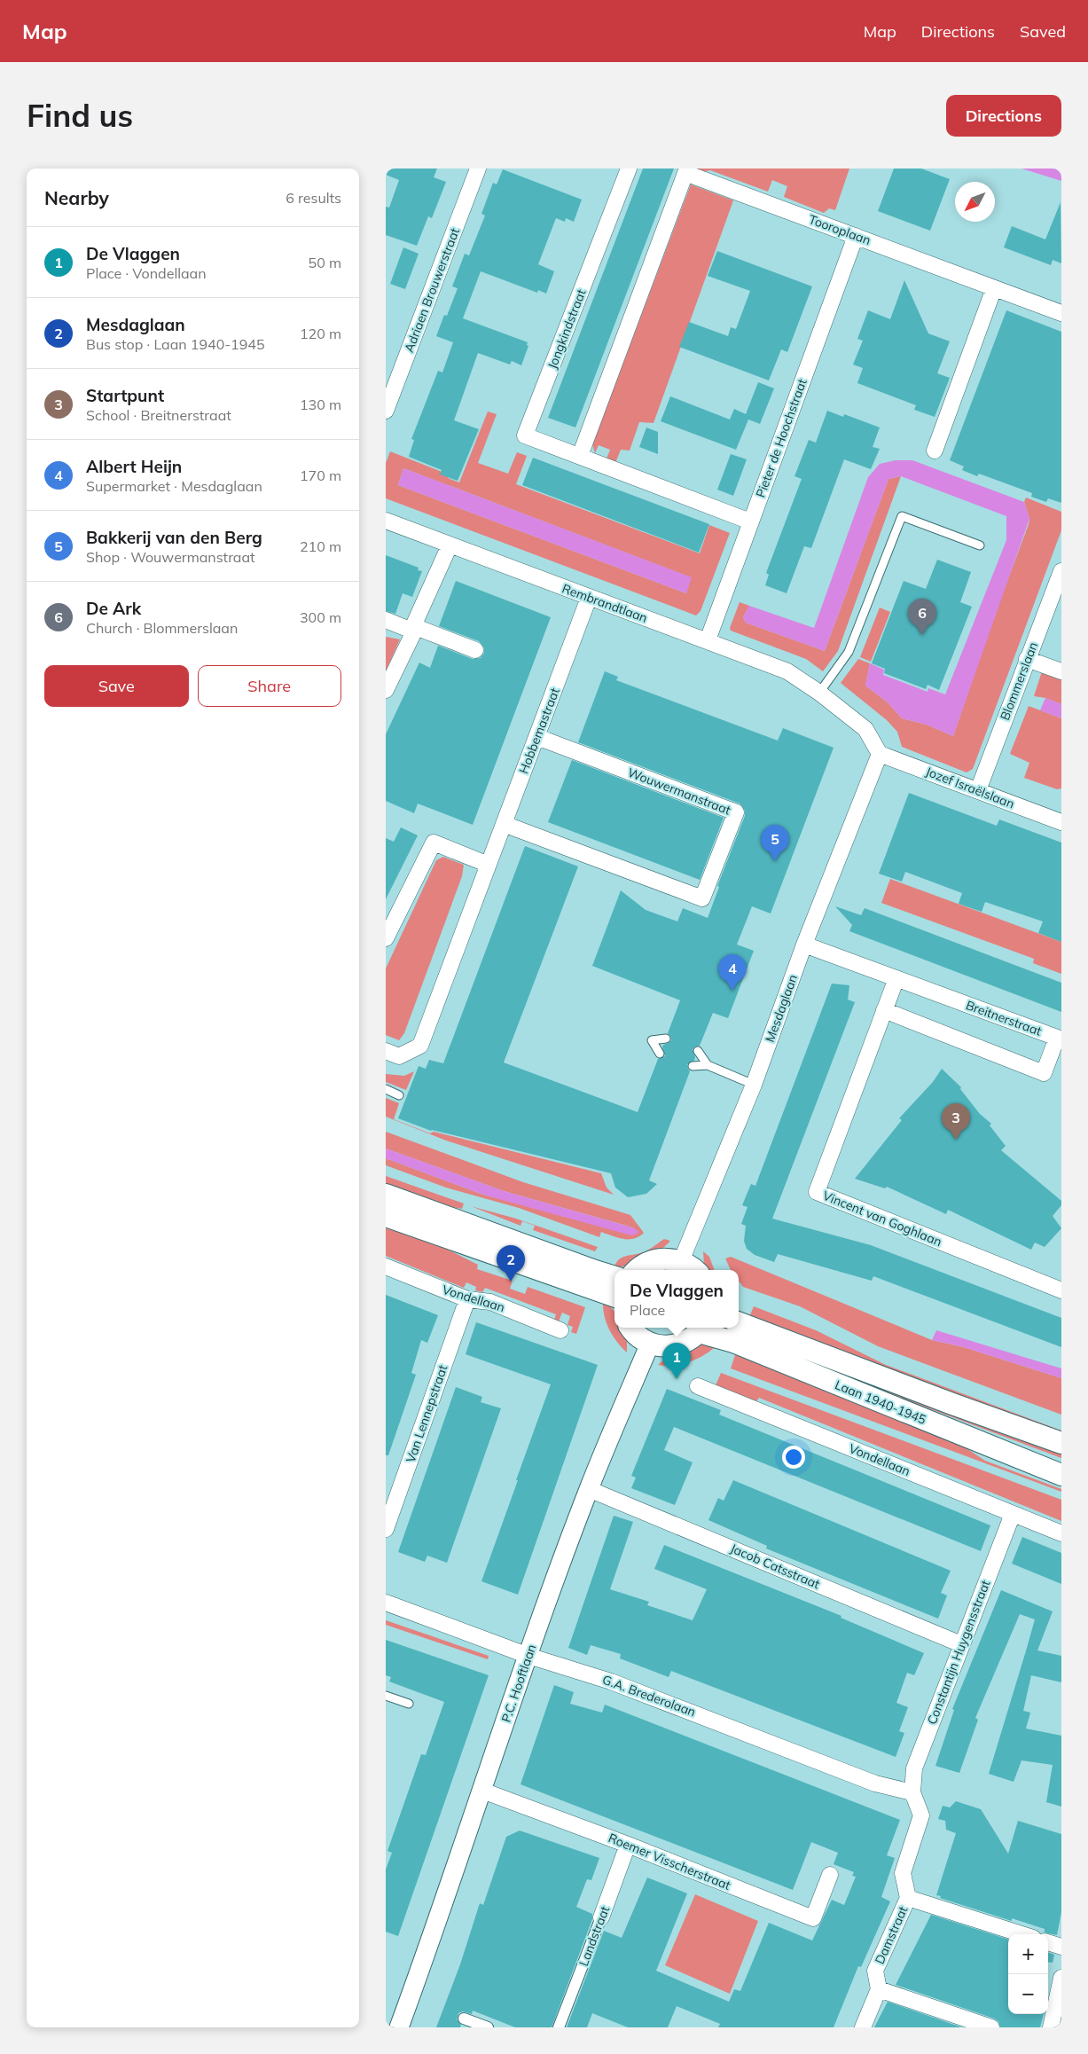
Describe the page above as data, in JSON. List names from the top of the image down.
{
  "streets": {
    "main road": ["Laan 1940-1945"],
    "street": [
      "Tooroplaan",
      "Adriaen Brouwerstraat",
      "Jongkindstraat",
      "Pieter de Hoochstraat",
      "Rembrandtlaan",
      "Blommerslaan",
      "Hobbemastraat",
      "Jozef Israëlslaan",
      "Wouwermanstraat",
      "Mesdaglaan",
      "Breitnerstraat",
      "Vincent van Goghlaan",
      "Vondellaan",
      "Van Lennepstraat",
      "Jacob Catsstraat",
      "Constantijn Huygensstraat",
      "P.C. Hooftlaan",
      "G.A. Brederolaan",
      "Roemer Visscherstraat",
      "Damstraat",
      "Landstraat"
    ]
  },
  "crossings": [
    ["Tooroplaan", "Pieter de Hoochstraat"],
    ["Jongkindstraat", "Pieter de Hoochstraat"],
    ["Pieter de Hoochstraat", "Rembrandtlaan"],
    ["Rembrandtlaan", "Hobbemastraat"],
    ["Rembrandtlaan", "Jozef Israëlslaan"],
    ["Rembrandtlaan", "Mesdaglaan"],
    ["Blommerslaan", "Jozef Israëlslaan"],
    ["Hobbemastraat", "Wouwermanstraat"],
    ["Jozef Israëlslaan", "Mesdaglaan"],
    ["Mesdaglaan", "Breitnerstraat"],
    ["Breitnerstraat", "Vincent van Goghlaan"],
    ["Vondellaan", "Van Lennepstraat"],
    ["Vondellaan", "Constantijn Huygensstraat"],
    ["Jacob Catsstraat", "Constantijn Huygensstraat"],
    ["Jacob Catsstraat", "P.C. Hooftlaan"],
    ["Constantijn Huygensstraat", "G.A. Brederolaan"],
    ["Constantijn Huygensstraat", "Damstraat"],
    ["P.C. Hooftlaan", "G.A. Brederolaan"],
    ["P.C. Hooftlaan", "Roemer Visscherstraat"],
    ["G.A. Brederolaan", "Damstraat"],
    ["Roemer Visscherstraat", "Landstraat"]
  ],
  "north": "bottom left",
  "page": {
    "header": "Map",
    "nav": ["Map", "Directions", "Saved"],
    "buttons": [
      "Directions",
      ["Save", "Share"]
    ],
    "title": "Find us",
    "heading": ["Nearby", "6 results"],
    "list": [
      {
        "mark": "1",
        "name": "De Vlaggen",
        "note": "Place · Vondellaan",
        "value": "50 m"
      },
      {
        "mark": "2",
        "name": "Mesdaglaan",
        "note": "Bus stop · Laan 1940-1945",
        "value": "120 m"
      },
      {
        "mark": "3",
        "name": "Startpunt",
        "note": "School · Breitnerstraat",
        "value": "130 m"
      },
      {
        "mark": "4",
        "name": "Albert Heijn",
        "note": "Supermarket · Mesdaglaan",
        "value": "170 m"
      },
      {
        "mark": "5",
        "name": "Bakkerij van den Berg",
        "note": "Shop · Wouwermanstraat",
        "value": "210 m"
      },
      {
        "mark": "6",
        "name": "De Ark",
        "note": "Church · Blommerslaan",
        "value": "300 m"
      }
    ],
    "pins": [
      "6",
      "5",
      "4",
      "3",
      "2",
      "1"
    ],
    "popup": ["De Vlaggen", "Place"],
    "map_buttons": ["+", "−"]
  }
}
